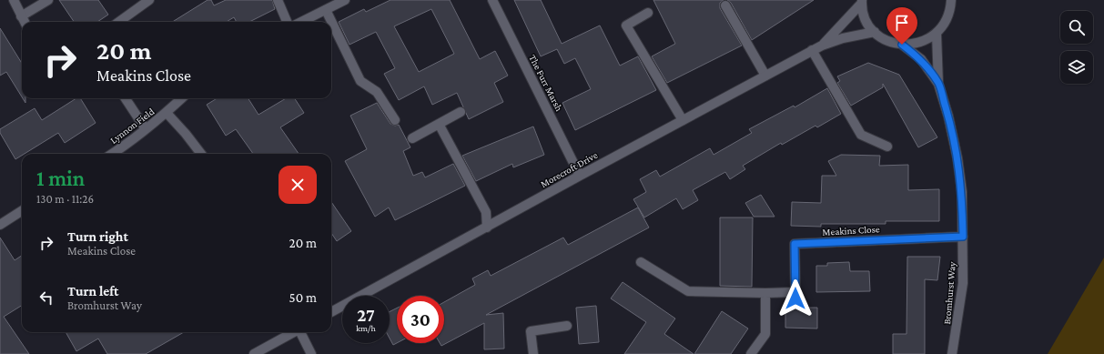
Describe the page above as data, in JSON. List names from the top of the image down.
{
  "streets": {
    "street": [
      "The Furr Marsh",
      "Lynnon Field",
      "Morecroft Drive",
      "Meakins Close",
      "Bromhurst Way"
    ]
  },
  "crossings": [
    ["The Furr Marsh", "Morecroft Drive"],
    ["Meakins Close", "Bromhurst Way"]
  ],
  "page": {
    "turn": ["20 m", "Meakins Close"],
    "heading": ["1 min", "130 m · 11:26"],
    "list": [
      {
        "name": "Turn right",
        "note": "Meakins Close",
        "value": "20 m"
      },
      {
        "name": "Turn left",
        "note": "Bromhurst Way",
        "value": "50 m"
      }
    ],
    "speed": "27 km/h",
    "limit": "30"
  }
}
